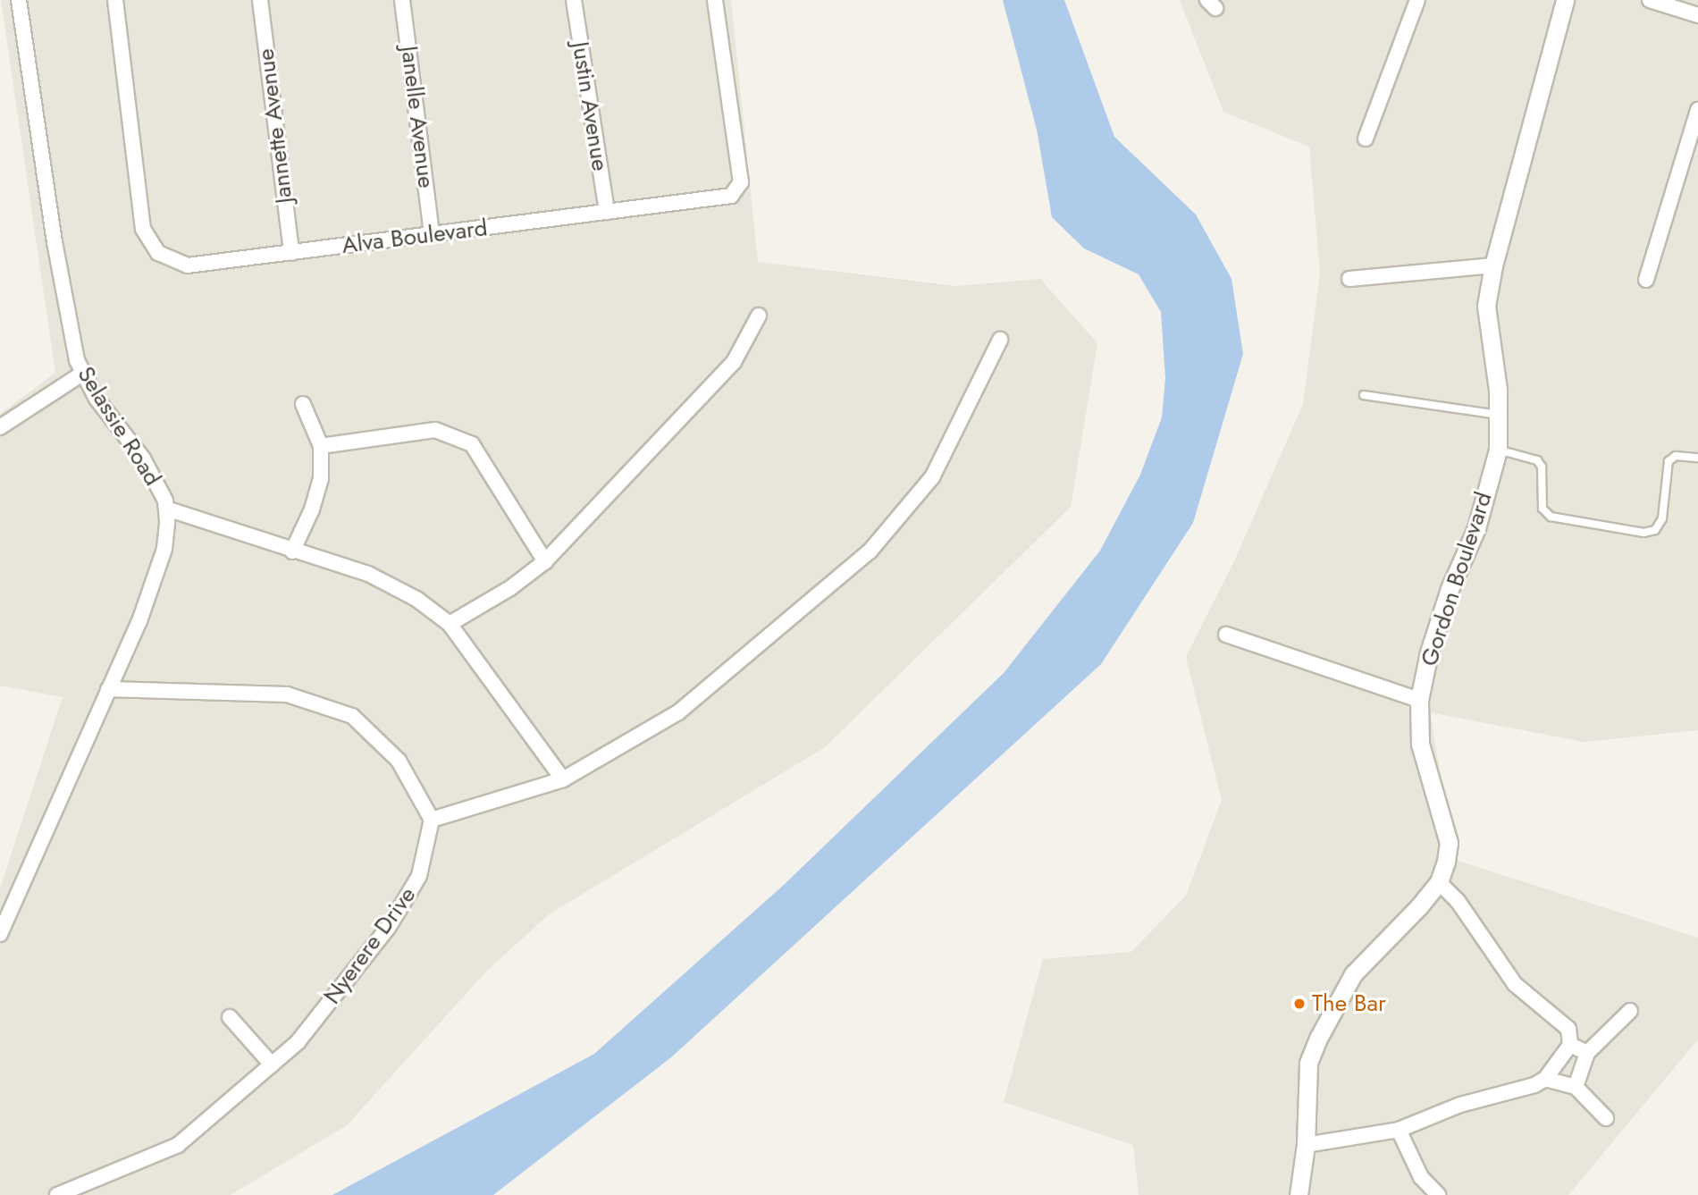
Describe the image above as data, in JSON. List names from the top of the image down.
{
  "streets": {
    "street": [
      "Justin Avenue",
      "Janelle Avenue",
      "Jannette Avenue",
      "Alva Boulevard",
      "Selassie Road",
      "Gordon Boulevard",
      "Nyerere Drive"
    ]
  },
  "crossings": [
    ["Justin Avenue", "Alva Boulevard"],
    ["Janelle Avenue", "Alva Boulevard"],
    ["Jannette Avenue", "Alva Boulevard"]
  ],
  "places": ["The Bar"]
}
